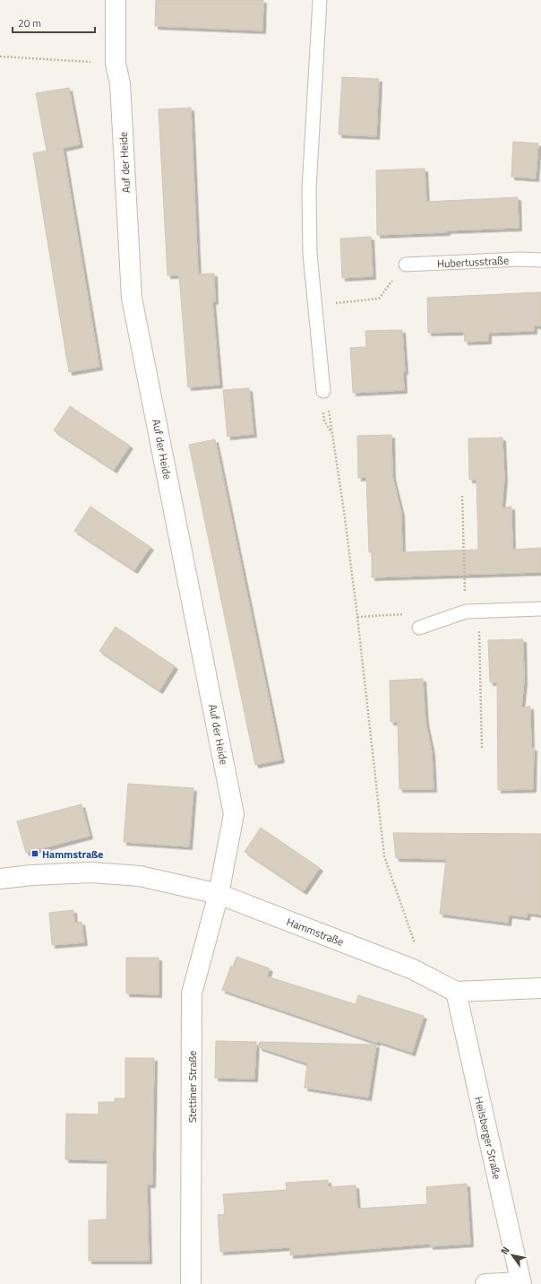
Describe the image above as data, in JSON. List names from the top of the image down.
{
  "streets": {
    "street": [
      "Auf der Heide",
      "Hammstraße",
      "Stettiner Straße",
      "Heilsberger Straße"
    ],
    "lane": ["Hubertusstraße"]
  },
  "crossings": [
    ["Auf der Heide", "Hammstraße"],
    ["Auf der Heide", "Stettiner Straße"],
    ["Hammstraße", "Stettiner Straße"],
    ["Hammstraße", "Heilsberger Straße"]
  ],
  "places": {
    "transit": ["Hammstraße"]
  },
  "scale_bar": "20 m",
  "north": "top left"
}
